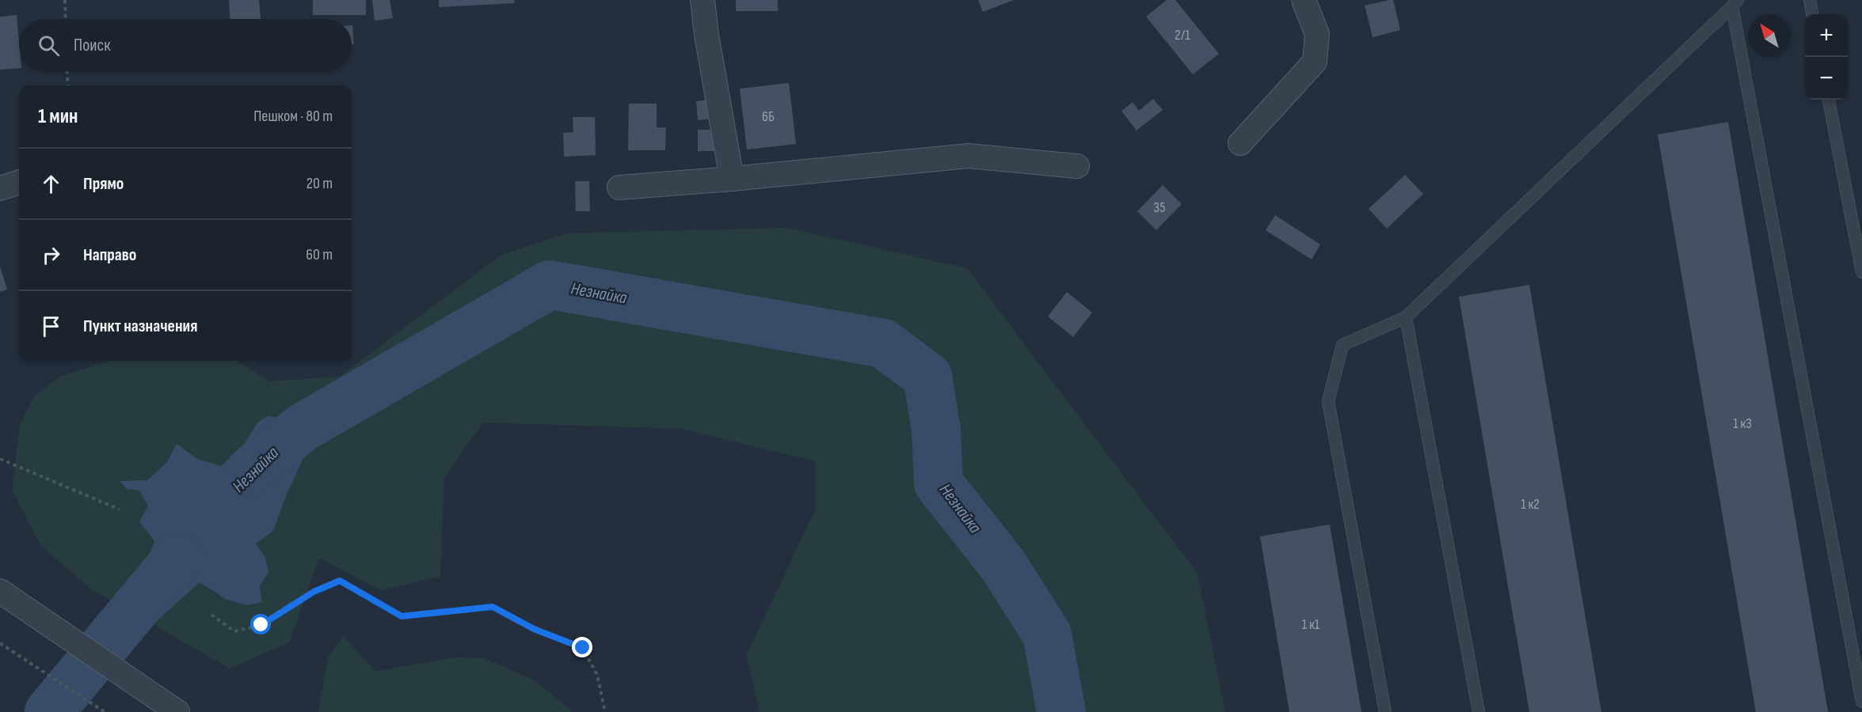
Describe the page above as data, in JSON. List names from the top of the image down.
{
  "water": ["Незнайка"],
  "house_numbers": [
    "2/1",
    "6Б",
    "35",
    "1 к3",
    "1 к2",
    "1 к1"
  ],
  "north": "top left",
  "page": {
    "map_buttons": ["+", "−"],
    "search": "Поиск",
    "heading": ["1 мин", "Пешком · 80 m"],
    "list": [
      ["Прямо", "20 m"],
      ["Направо", "60 m"],
      "Пункт назначения"
    ]
  }
}
